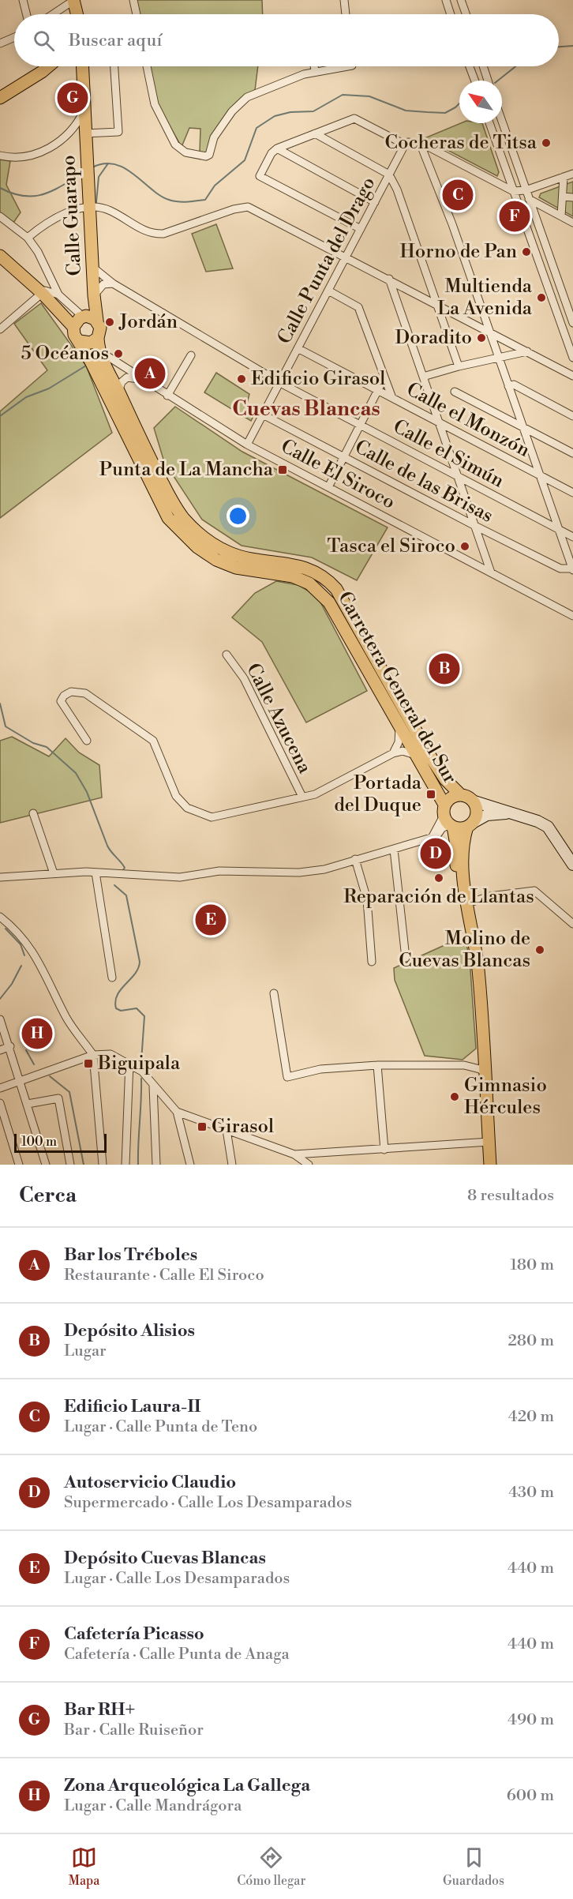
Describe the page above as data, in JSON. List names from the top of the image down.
{
  "streets": {
    "main road": ["Calle Guarapo", "Carretera General del Sur"],
    "street": [
      "Calle Punta del Drago",
      "Calle el Monzón",
      "Calle el Simún",
      "Calle El Siroco",
      "Calle de las Brisas",
      "Calle Azucena"
    ]
  },
  "crossings": [
    ["Calle Guarapo", "Calle el Simún"],
    ["Calle Guarapo", "Carretera General del Sur"],
    ["Calle Punta del Drago", "Calle el Monzón"],
    ["Calle Punta del Drago", "Calle el Simún"],
    ["Calle Punta del Drago", "Calle El Siroco"],
    ["Calle Punta del Drago", "Calle de las Brisas"],
    ["Calle El Siroco", "Carretera General del Sur"]
  ],
  "districts": ["Cuevas Blancas"],
  "places": {
    "other": [
      "Cocheras de Titsa",
      "Horno de Pan",
      "Multienda La Avenida",
      "Jordán",
      "Doradito",
      "5 Océanos",
      "Edificio Girasol",
      "Tasca el Siroco",
      "Reparación de Llantas",
      "Molino de Cuevas Blancas",
      "Gimnasio Hércules"
    ],
    "transit": [
      "Punta de La Mancha",
      "Portada del Duque",
      "Biguipala",
      "Girasol"
    ]
  },
  "scale_bar": "100 m",
  "north": "top left",
  "page": {
    "search": "Buscar aquí",
    "pins": [
      "G",
      "C",
      "F",
      "A",
      "B",
      "D",
      "E",
      "H"
    ],
    "scale": "100 m",
    "heading": ["Cerca", "8 resultados"],
    "list": [
      {
        "mark": "A",
        "name": "Bar los Tréboles",
        "note": "Restaurante · Calle El Siroco",
        "value": "180 m"
      },
      {
        "mark": "B",
        "name": "Depósito Alisios",
        "note": "Lugar",
        "value": "280 m"
      },
      {
        "mark": "C",
        "name": "Edificio Laura-II",
        "note": "Lugar · Calle Punta de Teno",
        "value": "420 m"
      },
      {
        "mark": "D",
        "name": "Autoservicio Claudio",
        "note": "Supermercado · Calle Los Desamparados",
        "value": "430 m"
      },
      {
        "mark": "E",
        "name": "Depósito Cuevas Blancas",
        "note": "Lugar · Calle Los Desamparados",
        "value": "440 m"
      },
      {
        "mark": "F",
        "name": "Cafetería Picasso",
        "note": "Cafetería · Calle Punta de Anaga",
        "value": "440 m"
      },
      {
        "mark": "G",
        "name": "Bar RH+",
        "note": "Bar · Calle Ruiseñor",
        "value": "490 m"
      },
      {
        "mark": "H",
        "name": "Zona Arqueológica La Gallega",
        "note": "Lugar · Calle Mandrágora",
        "value": "600 m"
      }
    ],
    "nav": ["Mapa", "Cómo llegar", "Guardados"]
  }
}
